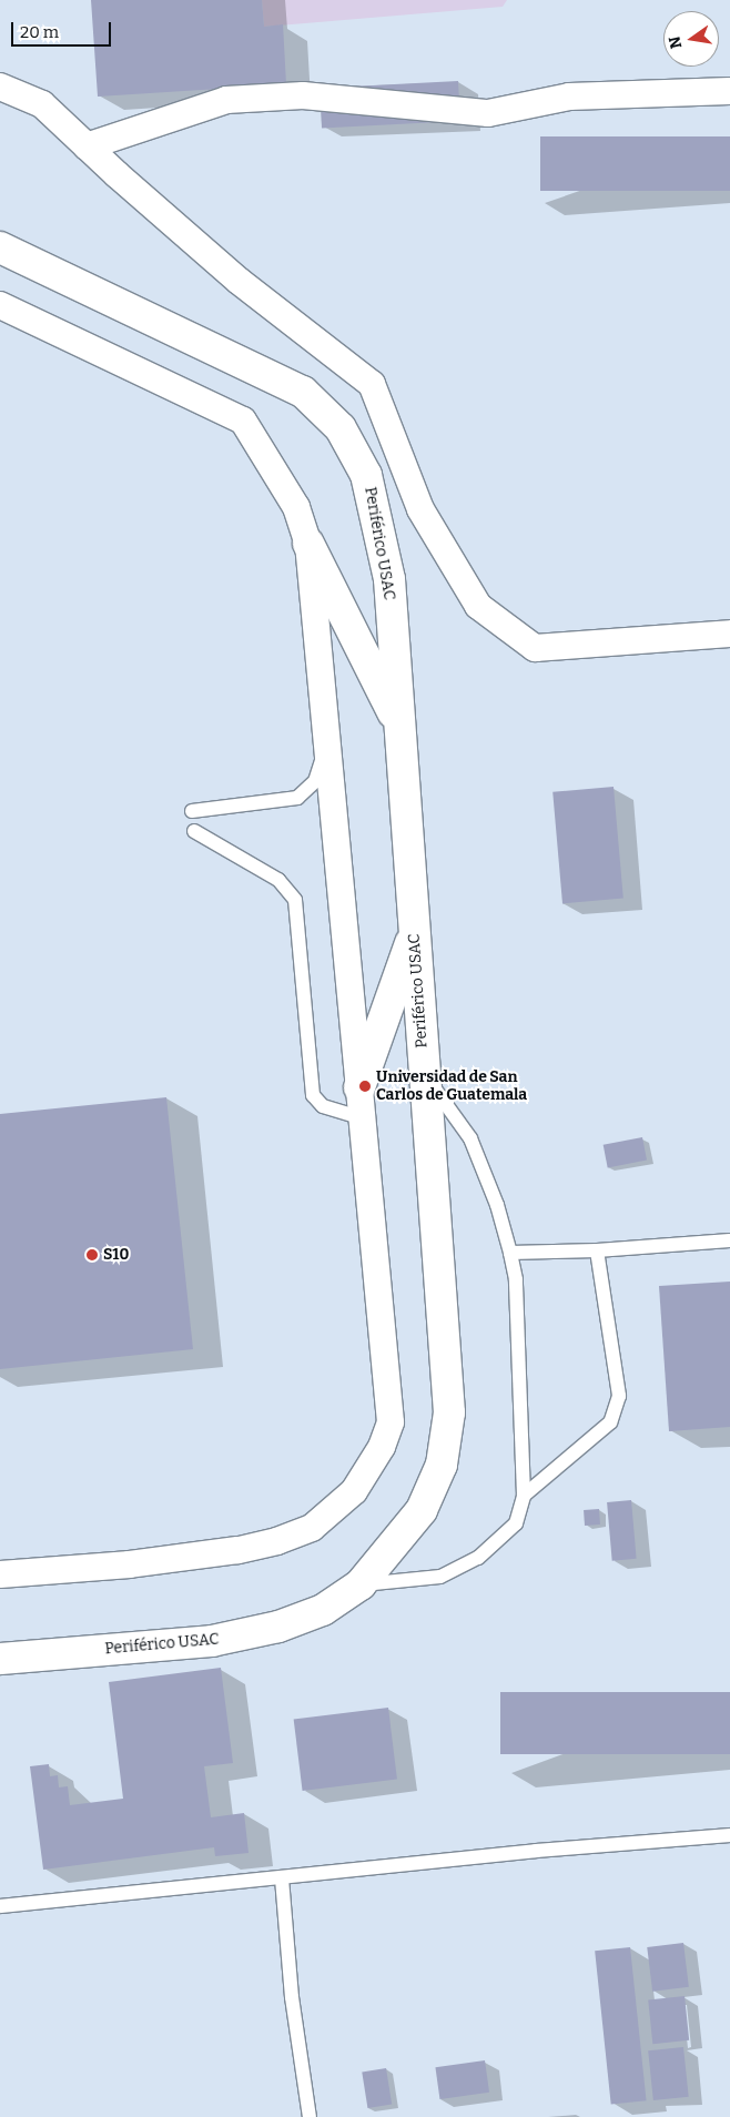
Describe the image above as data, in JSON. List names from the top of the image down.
{
  "streets": {
    "street": ["Periférico USAC"]
  },
  "places": ["Universidad de San Carlos de Guatemala", "S10"],
  "scale_bar": "20 m",
  "north": "left"
}
